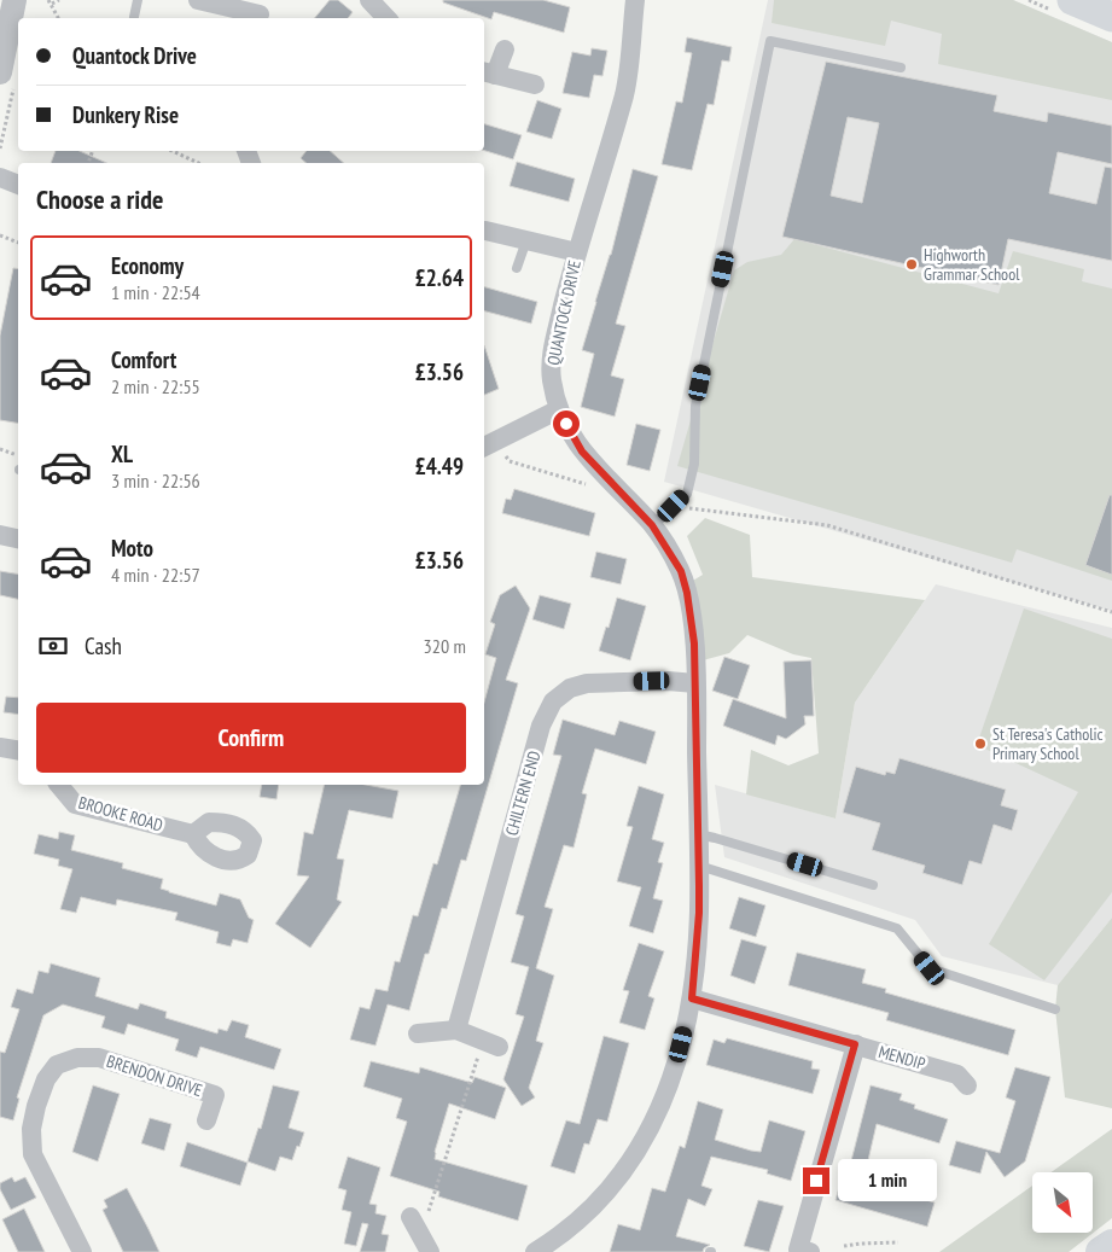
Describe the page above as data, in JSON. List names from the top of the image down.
{
  "streets": {
    "street": [
      "QUANTOCK DRIVE",
      "CHILTERN END",
      "BROOKE ROAD",
      "MENDIP",
      "BRENDON DRIVE"
    ]
  },
  "crossings": [
    ["QUANTOCK DRIVE", "CHILTERN END"],
    ["QUANTOCK DRIVE", "MENDIP"]
  ],
  "places": ["Highworth Grammar School", "St Teresa's Catholic Primary School"],
  "north": "bottom right",
  "page": {
    "banner": ["Quantock Drive", "Dunkery Rise"],
    "heading": "Choose a ride",
    "list": [
      {
        "name": "Economy",
        "note": "1 min · 22:54",
        "value": "£2.64"
      },
      {
        "name": "Comfort",
        "note": "2 min · 22:55",
        "value": "£3.56"
      },
      {
        "name": "XL",
        "note": "3 min · 22:56",
        "value": "£4.49"
      },
      {
        "name": "Moto",
        "note": "4 min · 22:57",
        "value": "£3.56"
      }
    ],
    "pay": ["Cash", "320 m"],
    "buttons": "Confirm",
    "bubble": "1 min"
  }
}
